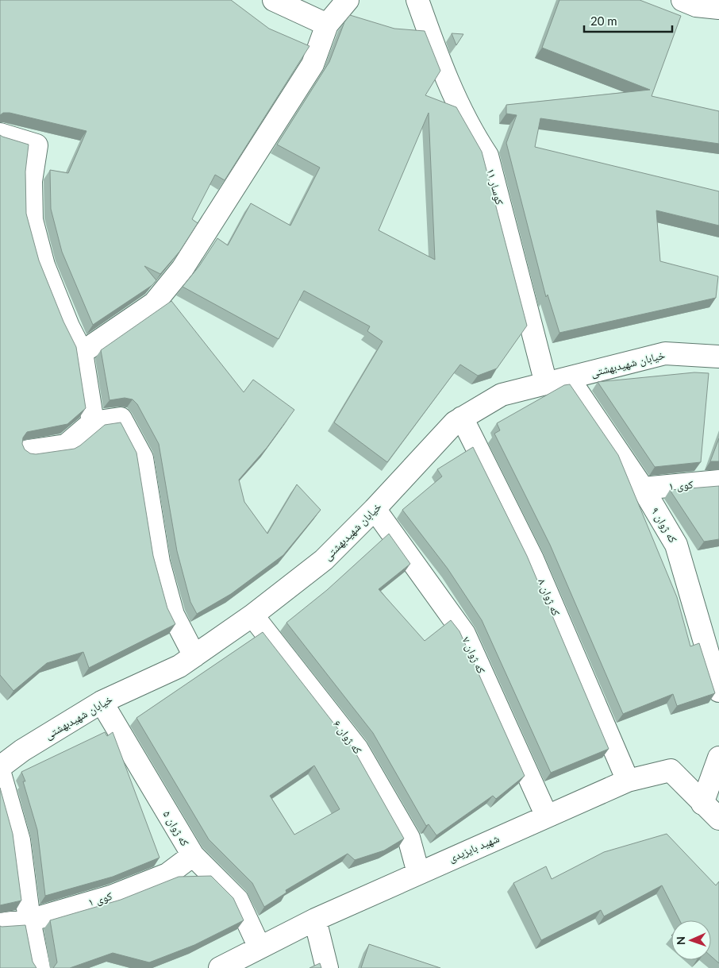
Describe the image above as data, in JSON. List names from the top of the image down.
{
  "streets": {
    "street": [
      "کوسار ۱۱",
      "خیابان شهیدبهشتی",
      "کوی ۱",
      "که ژوان ۹",
      "که ژوان ۸",
      "که ژوان ۷",
      "که ژوان ۶",
      "که ژوان ۵",
      "شهید بایزیدی"
    ]
  },
  "crossings": [
    ["کوسار ۱۱", "خیابان شهیدبهشتی"],
    ["خیابان شهیدبهشتی", "که ژوان ۹"],
    ["خیابان شهیدبهشتی", "که ژوان ۸"],
    ["خیابان شهیدبهشتی", "که ژوان ۷"],
    ["خیابان شهیدبهشتی", "که ژوان ۶"],
    ["خیابان شهیدبهشتی", "که ژوان ۵"],
    ["کوی ۱", "که ژوان ۹"],
    ["کوی ۱", "که ژوان ۵"],
    ["که ژوان ۸", "شهید بایزیدی"],
    ["که ژوان ۷", "شهید بایزیدی"],
    ["که ژوان ۶", "شهید بایزیدی"],
    ["که ژوان ۵", "شهید بایزیدی"]
  ],
  "scale_bar": "20 m",
  "north": "left"
}
